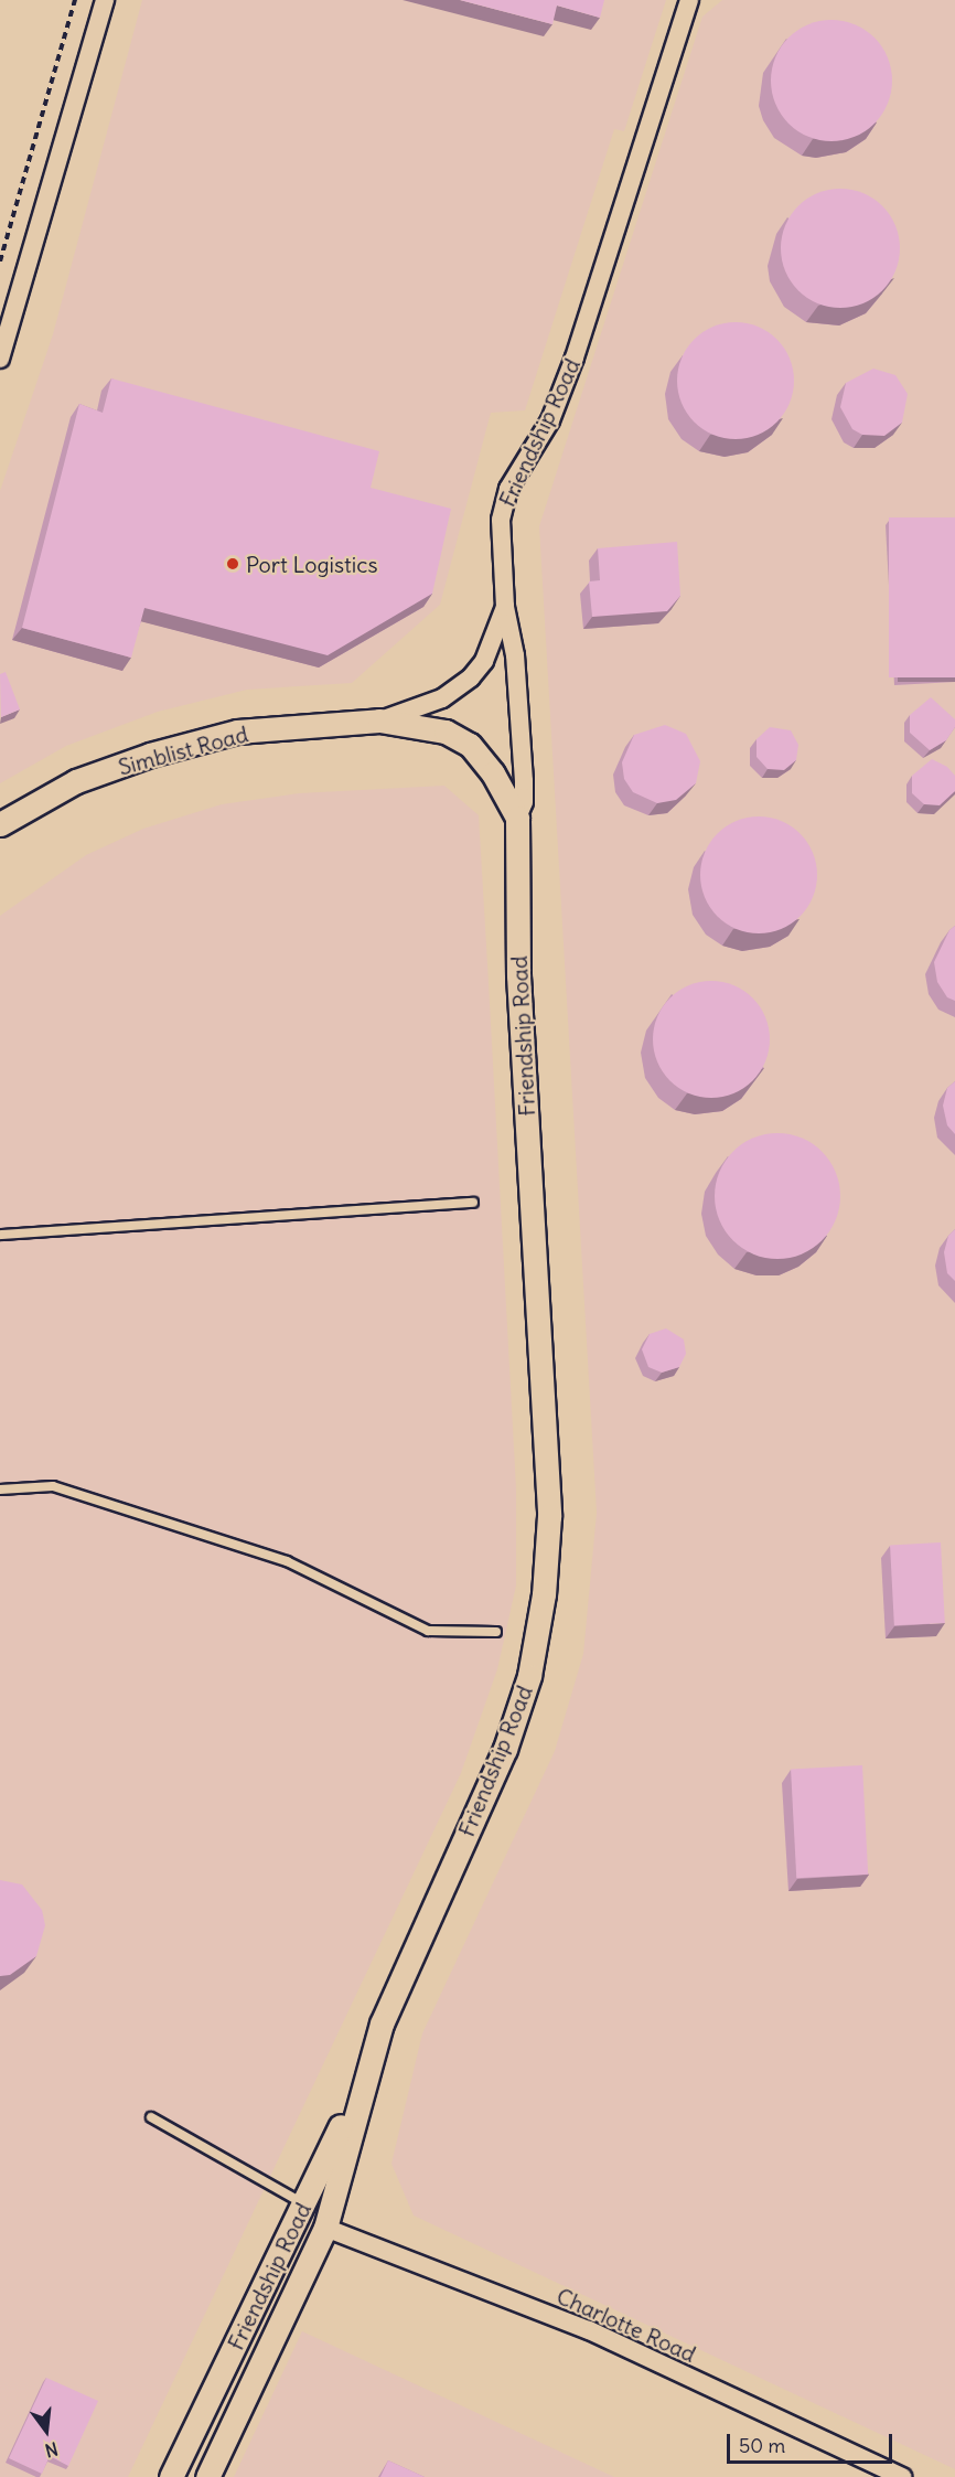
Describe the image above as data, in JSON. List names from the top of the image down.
{
  "streets": {
    "street": ["Friendship Road", "Simblist Road", "Charlotte Road"]
  },
  "crossings": [
    ["Friendship Road", "Simblist Road"],
    ["Friendship Road", "Charlotte Road"]
  ],
  "places": ["Port Logistics"],
  "scale_bar": "50 m",
  "north": "bottom"
}
